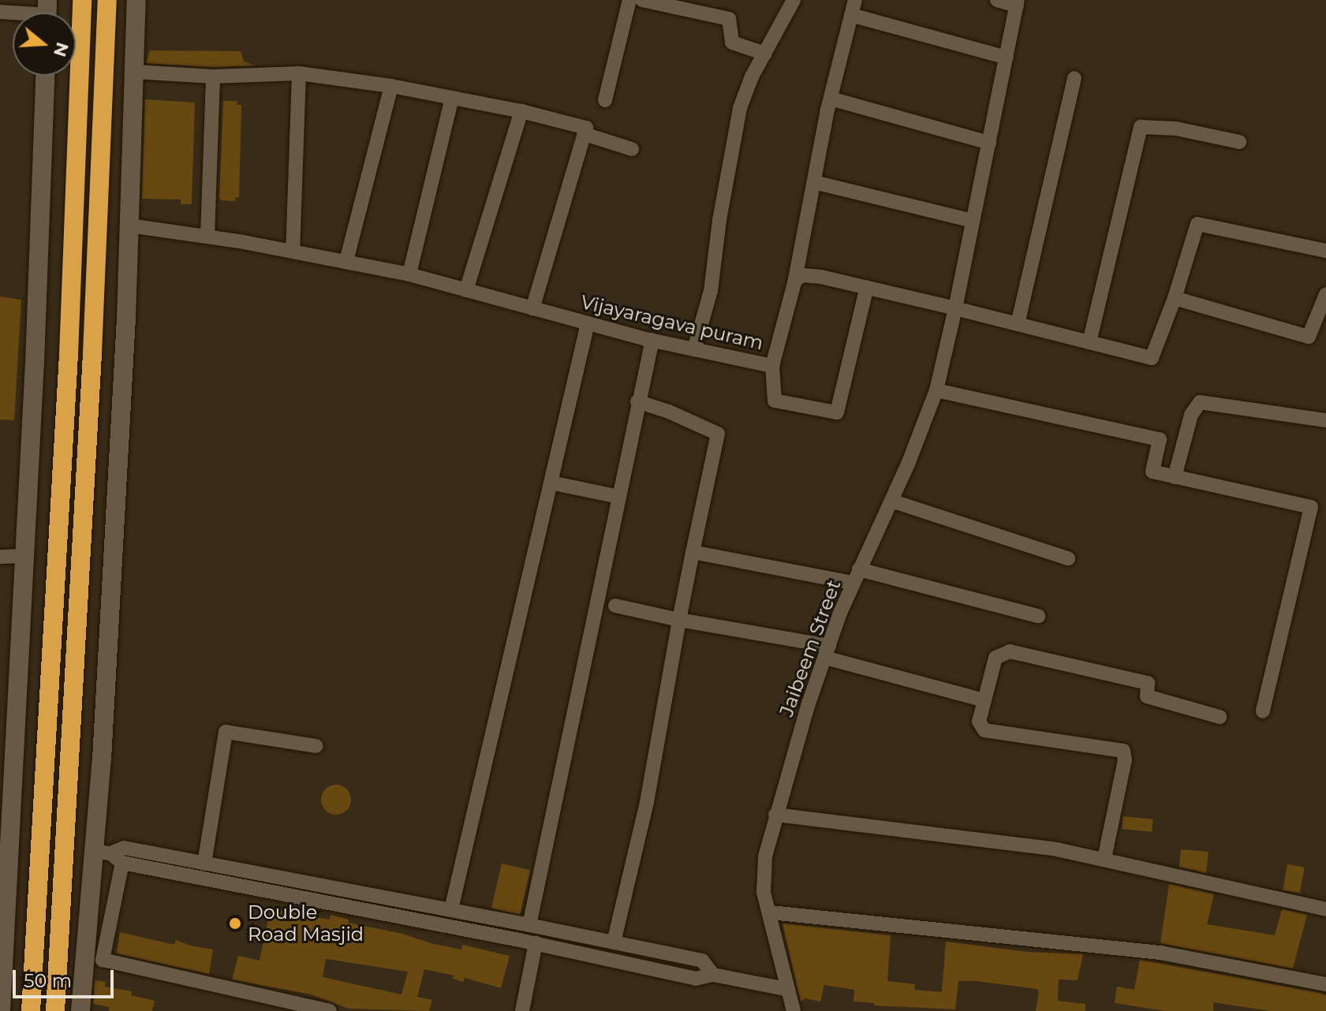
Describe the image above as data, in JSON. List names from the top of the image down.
{
  "streets": {
    "street": ["Vijayaragava puram", "Jaibeem Street"]
  },
  "places": ["Double Road Masjid"],
  "scale_bar": "50 m",
  "north": "right"
}
